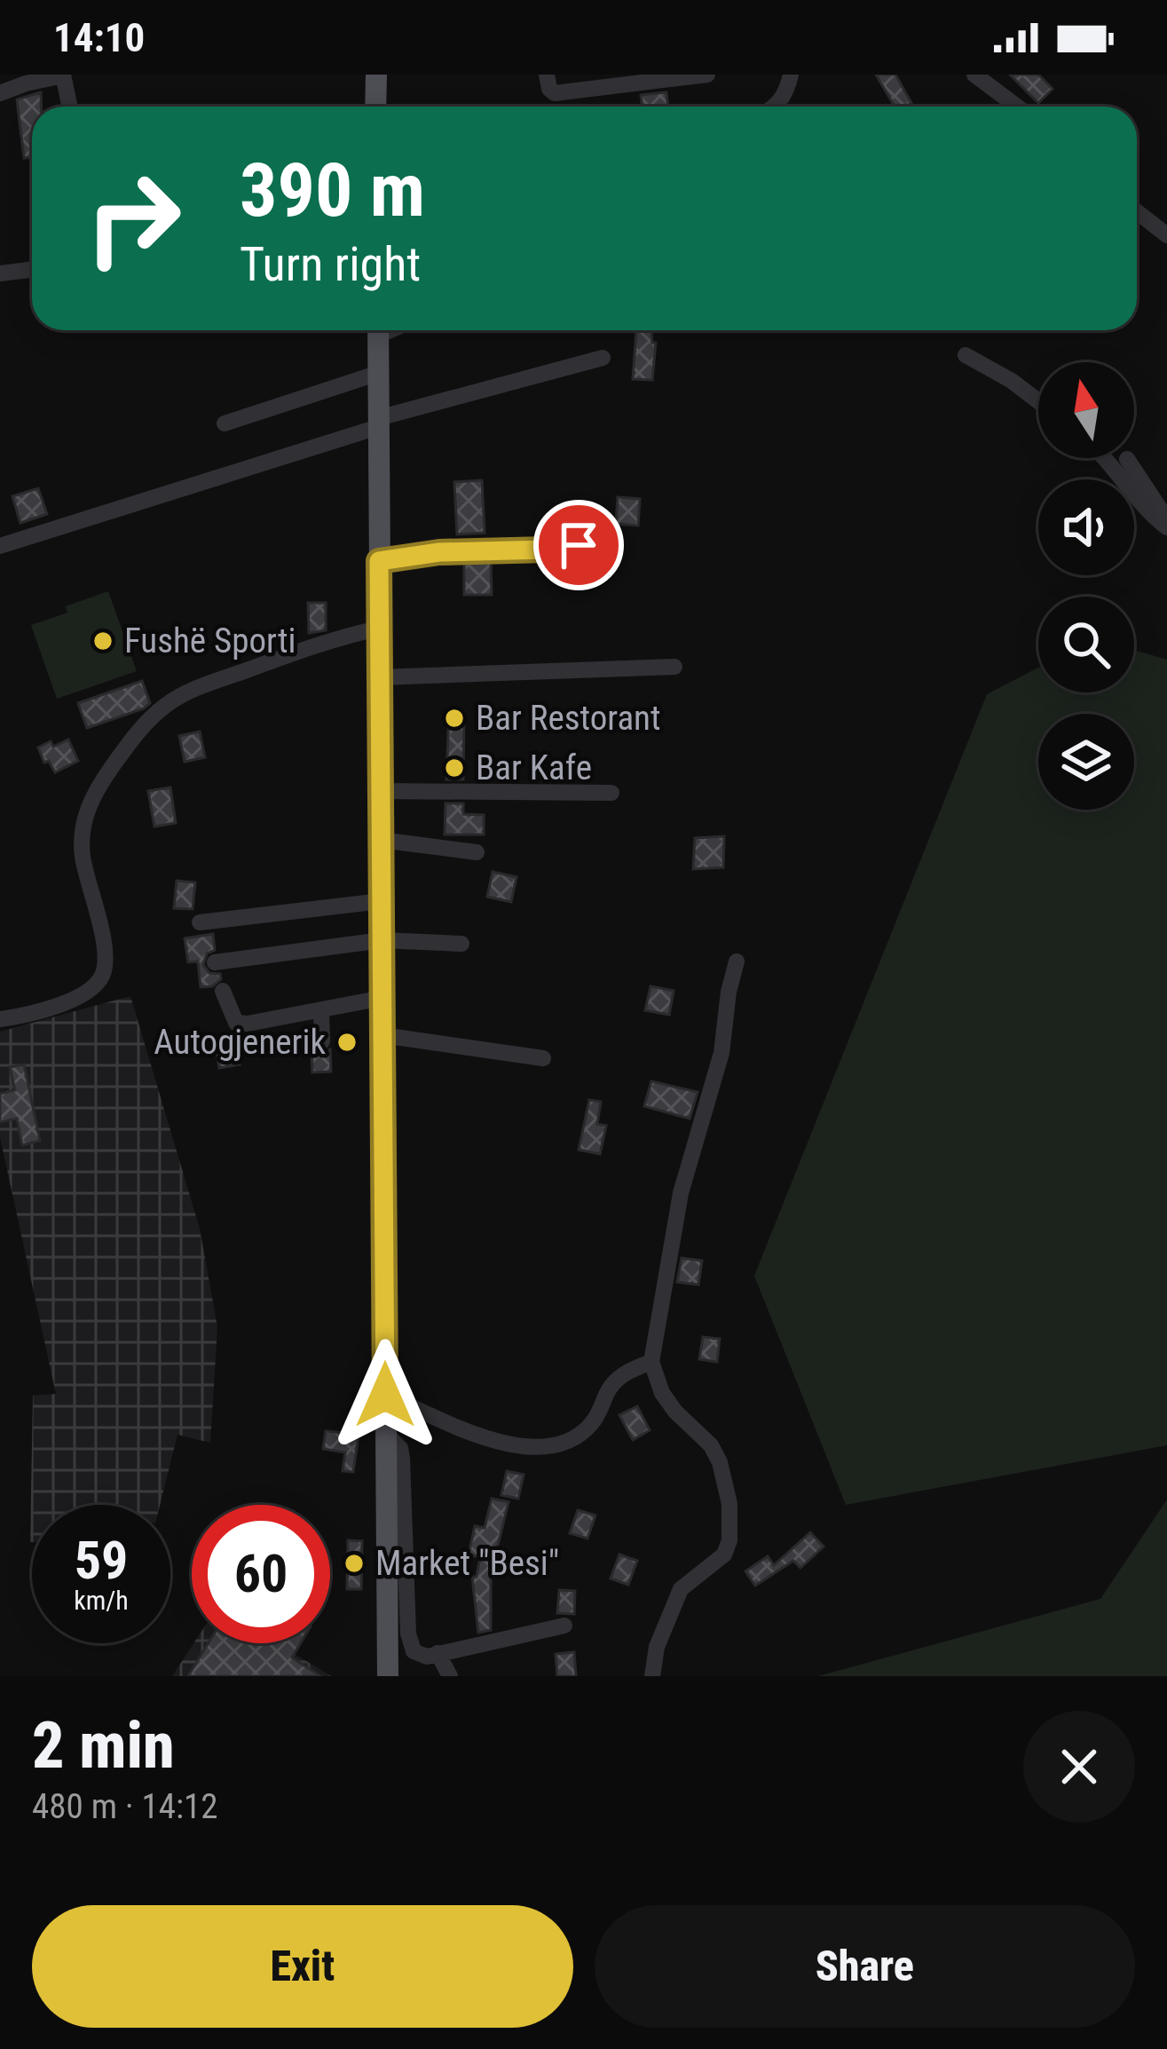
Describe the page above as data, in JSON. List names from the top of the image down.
{
  "places": [
    "Fushë Sporti",
    "Bar Restorant",
    "Bar Kafe",
    "Autogjenerik",
    "Market \"Besi\""
  ],
  "north": "top",
  "page": {
    "status": "14:10",
    "turn": ["390 m", "Turn right"],
    "speed": "59 km/h",
    "limit": "60",
    "heading": ["2 min", "480 m · 14:12"],
    "buttons": ["Exit", "Share"]
  }
}
